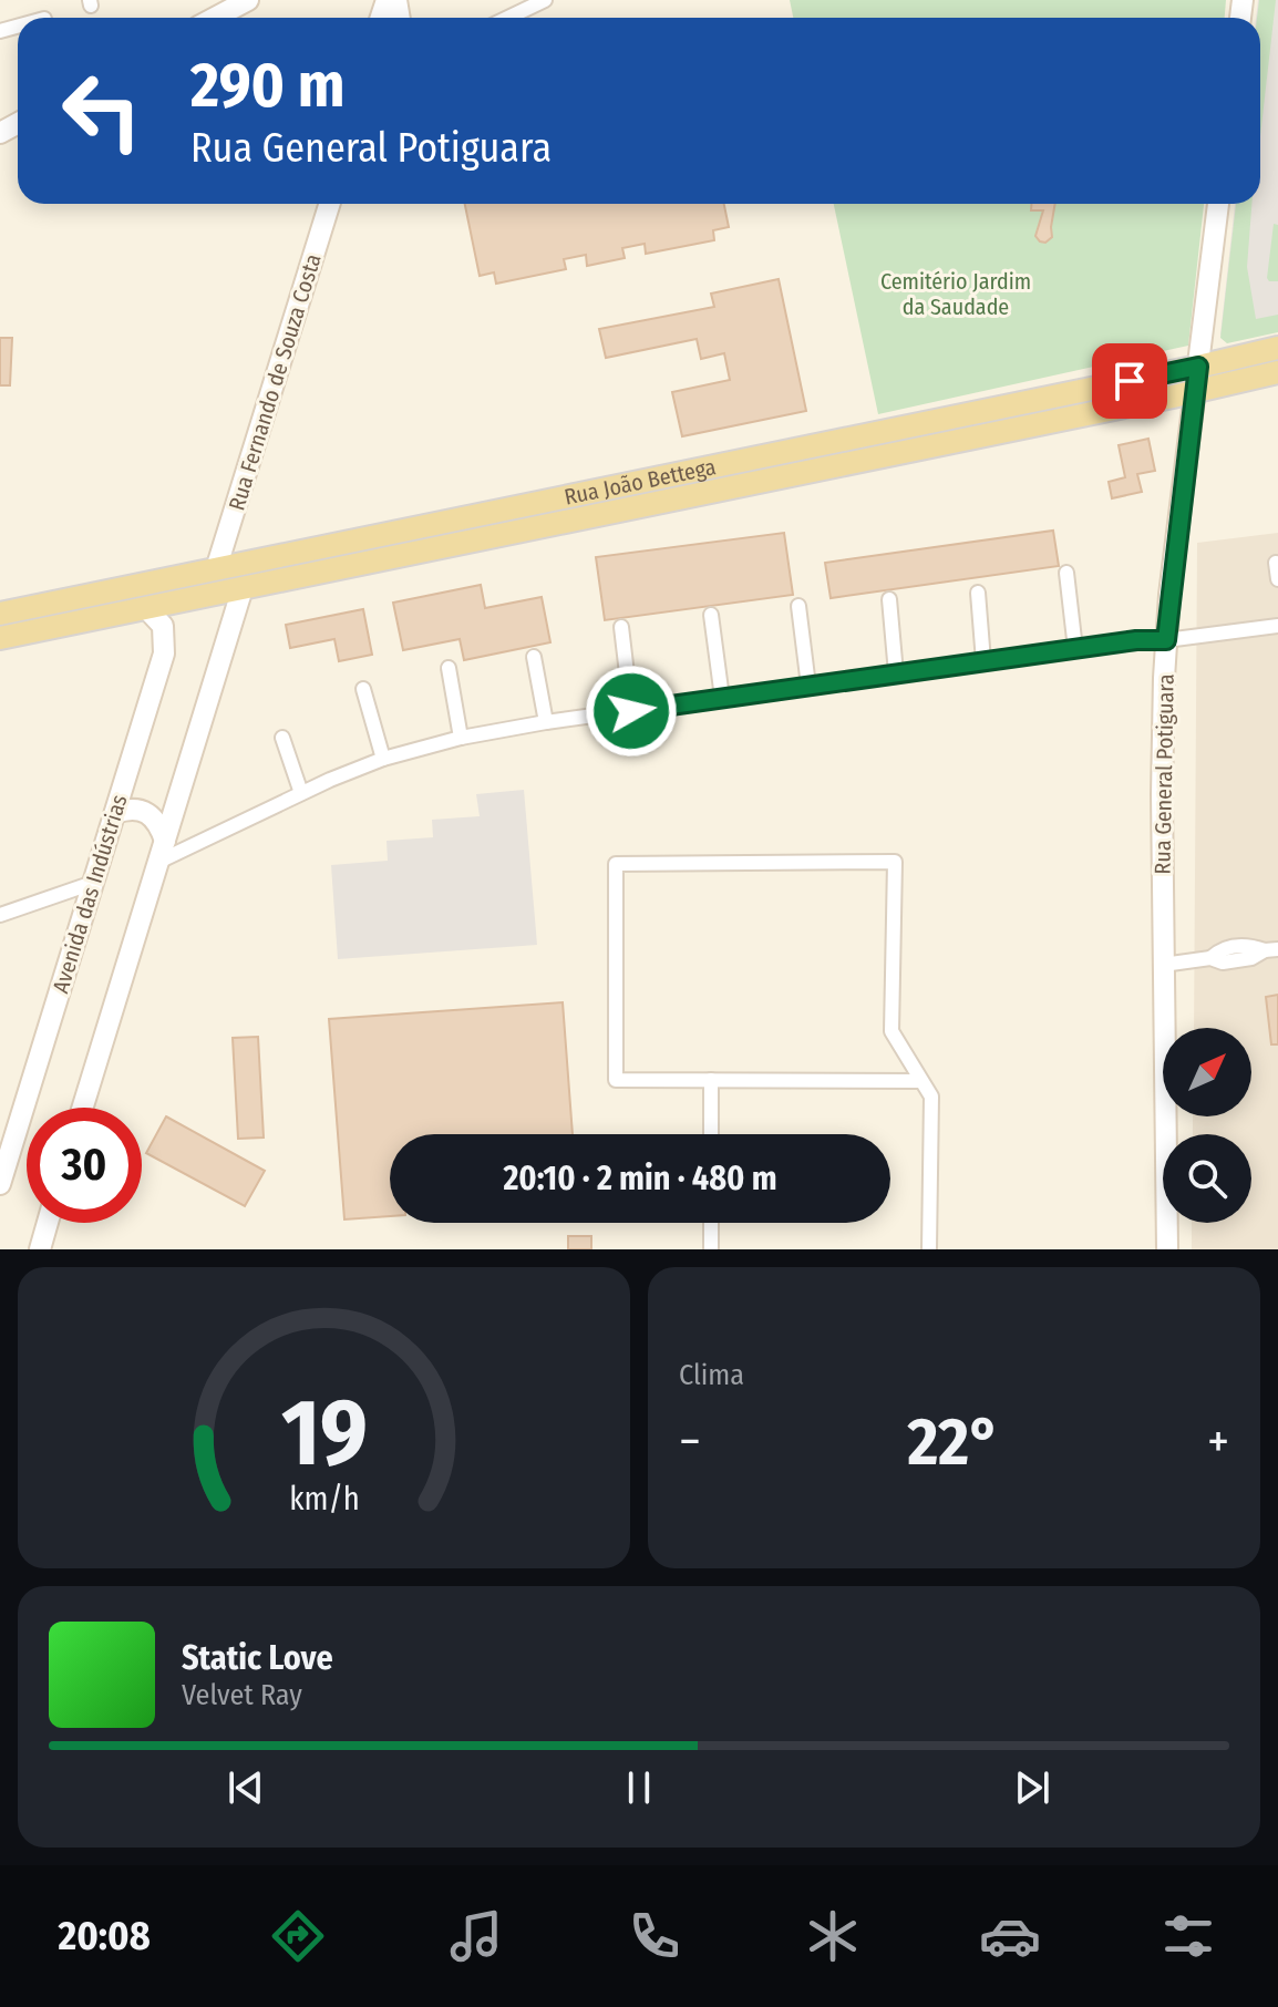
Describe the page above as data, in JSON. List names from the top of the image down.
{
  "streets": {
    "main road": [
      "Rua Fernando de Souza Costa",
      "Rua João Bettega",
      "Rua General Potiguara",
      "Avenida das Indústrias"
    ]
  },
  "crossings": [
    ["Rua Fernando de Souza Costa", "Rua João Bettega"],
    ["Rua João Bettega", "Rua General Potiguara"],
    ["Rua João Bettega", "Avenida das Indústrias"]
  ],
  "parks": ["Cemitério Jardim da Saudade"],
  "north": "top right",
  "page": {
    "turn": ["290 m", "Rua General Potiguara"],
    "limit": "30",
    "trip": "20:10 · 2 min · 480 m",
    "tile": "Clima",
    "heat": ["−", "22°", "+"],
    "song": ["Static Love", "Velvet Ray"],
    "tabs": "20:08",
    "gauge": ["19", "km/h"]
  }
}
